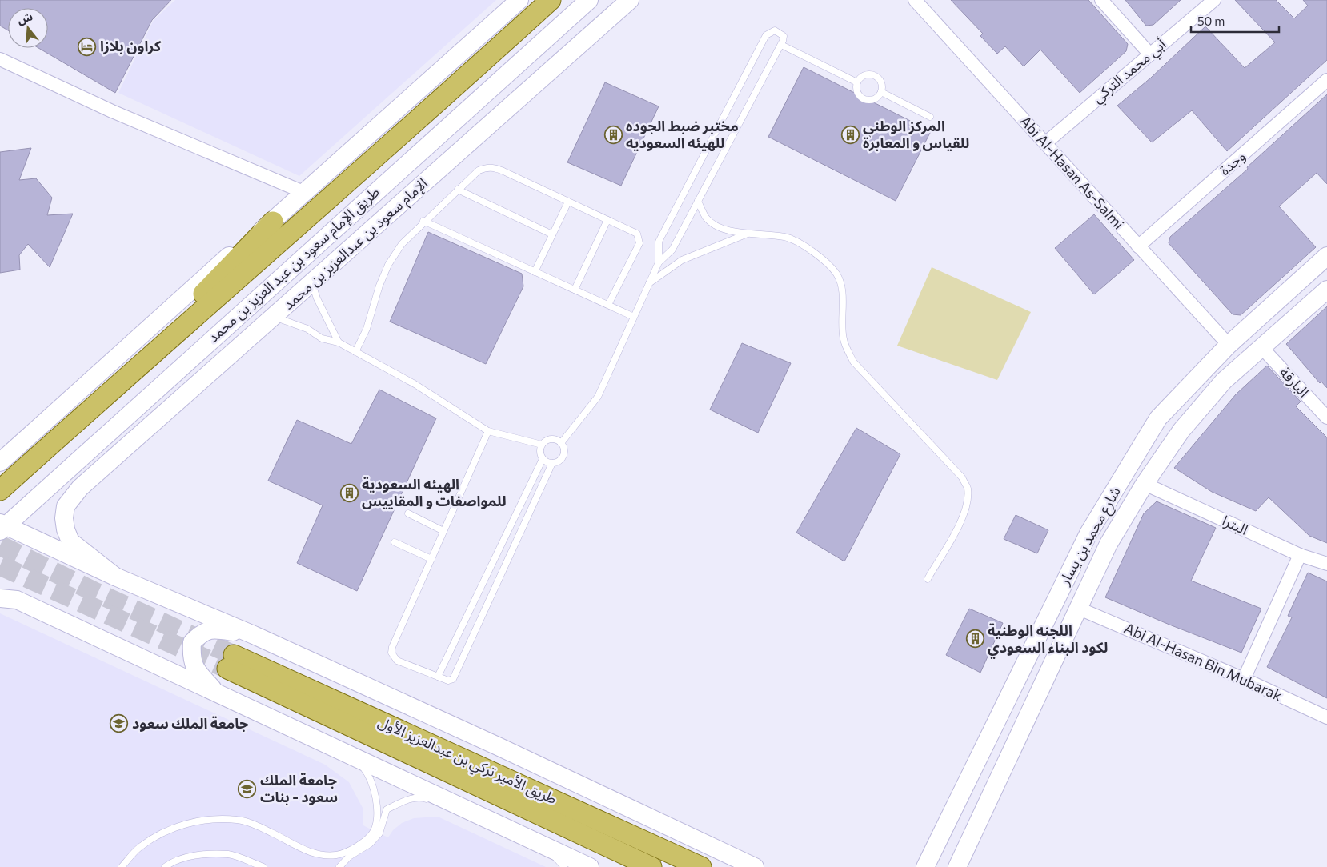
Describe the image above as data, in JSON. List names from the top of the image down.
{
  "streets": {
    "main road": [
      "الإمام سعود بن عبدالعزيز بن محمد",
      "طريق الإمام سعود بن عبد العزيز بن محمد",
      "شارع محمد بن يسار",
      "طريق الأمير تركي بن عبدالعزيز الأول"
    ],
    "street": [
      "أبي محمد التركي",
      "وجدة",
      "Abi Al-Hasan As-Salmi",
      "البارقة",
      "البترا",
      "Abi Al-Hasan Bin Mubarak"
    ]
  },
  "crossings": [
    ["أبي محمد التركي", "Abi Al-Hasan As-Salmi"],
    ["وجدة", "Abi Al-Hasan As-Salmi"],
    ["Abi Al-Hasan As-Salmi", "شارع محمد بن يسار"],
    ["البارقة", "شارع محمد بن يسار"],
    ["البترا", "شارع محمد بن يسار"],
    ["شارع محمد بن يسار", "Abi Al-Hasan Bin Mubarak"]
  ],
  "places": {
    "hotel": ["كراون بلازا"],
    "building": [
      "مختبر ضبط الجوده للهيئه السعوديه",
      "المركز الوطني للقياس و المعابرة",
      "الهيئه السعودية للمواصفات و المقاييس",
      "اللجنه الوطنية لكود البناء السعودي"
    ],
    "school or university": ["جامعة الملك سعود", "جامعة الملك سعود - بنات"]
  },
  "scale_bar": "50 m",
  "north": "top"
}
